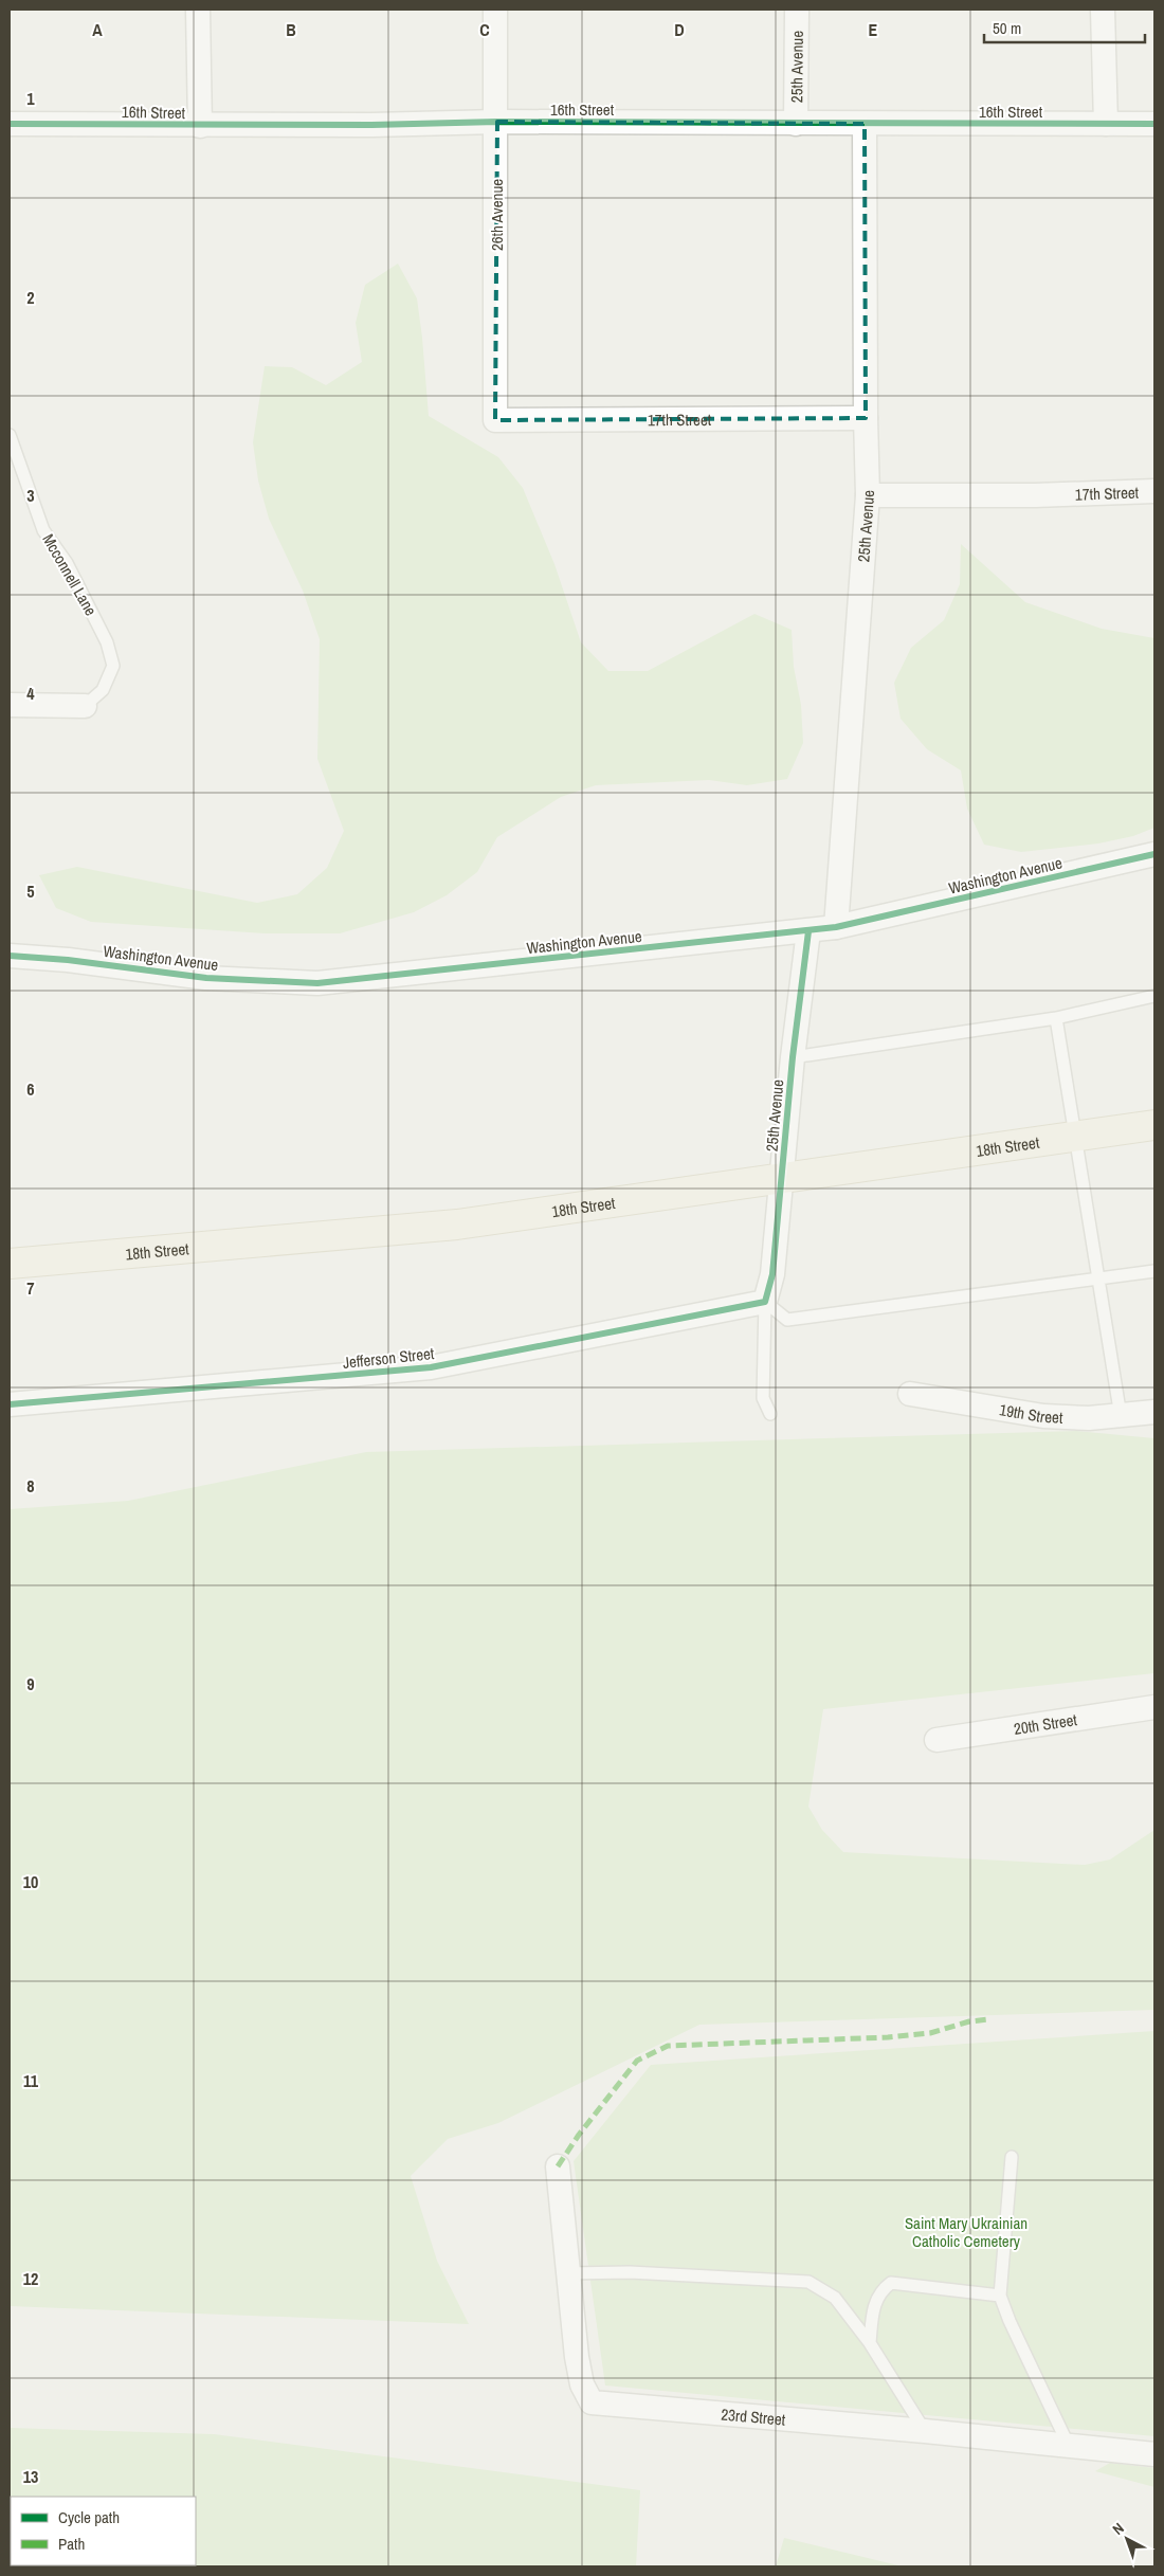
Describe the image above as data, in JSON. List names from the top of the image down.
{
  "streets": {
    "main road": ["18th Street"],
    "street": [
      "25th Avenue",
      "16th Street",
      "26th Avenue",
      "17th Street",
      "Washington Avenue",
      "Jefferson Street",
      "19th Street",
      "20th Street",
      "23rd Street"
    ],
    "lane": ["Mcconnell Lane"]
  },
  "crossings": [
    ["25th Avenue", "16th Street"],
    ["25th Avenue", "17th Street"],
    ["25th Avenue", "Washington Avenue"],
    ["25th Avenue", "18th Street"],
    ["25th Avenue", "Jefferson Street"],
    ["16th Street", "26th Avenue"],
    ["26th Avenue", "17th Street"]
  ],
  "parks": ["Saint Mary Ukrainian Catholic Cemetery"],
  "legend": ["Cycle path", "Path"],
  "scale_bar": "50 m",
  "north": "top left",
  "grid": {
    "columns": [
      "A",
      "B",
      "C",
      "D",
      "E"
    ],
    "rows": [
      "1",
      "2",
      "3",
      "4",
      "5",
      "6",
      "7",
      "8",
      "9",
      "10",
      "11",
      "12",
      "13"
    ]
  }
}
